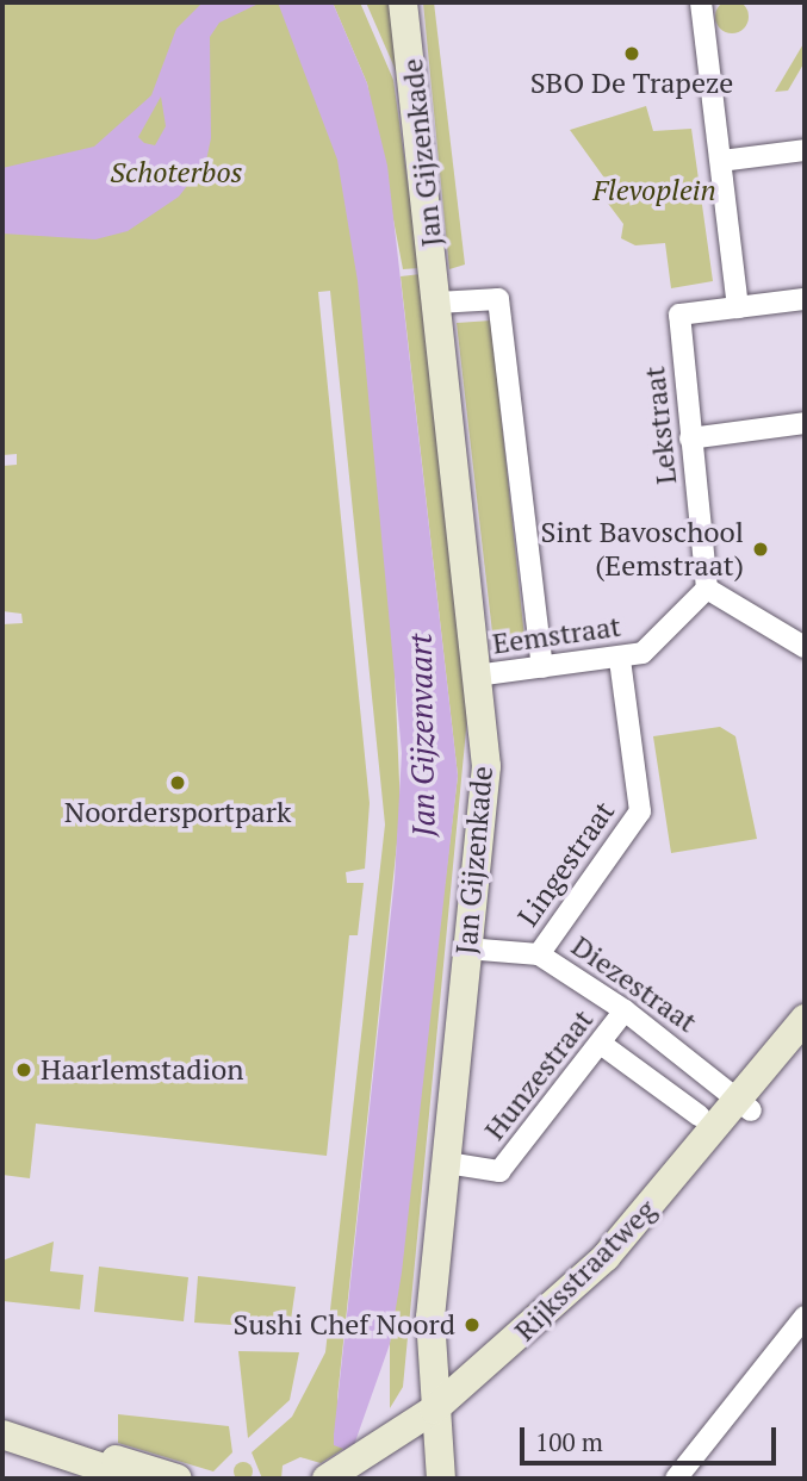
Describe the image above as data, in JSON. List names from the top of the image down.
{
  "streets": {
    "street": [
      "Jan Gijzenkade",
      "Lekstraat",
      "Eemstraat",
      "Lingestraat",
      "Diezestraat",
      "Hunzestraat",
      "Rijksstraatweg"
    ]
  },
  "crossings": [
    ["Jan Gijzenkade", "Eemstraat"],
    ["Jan Gijzenkade", "Diezestraat"],
    ["Jan Gijzenkade", "Hunzestraat"],
    ["Jan Gijzenkade", "Rijksstraatweg"],
    ["Lekstraat", "Eemstraat"],
    ["Eemstraat", "Lingestraat"],
    ["Lingestraat", "Diezestraat"],
    ["Diezestraat", "Hunzestraat"],
    ["Diezestraat", "Rijksstraatweg"]
  ],
  "water": ["Jan Gijzenvaart"],
  "parks": ["Schoterbos", "Flevoplein"],
  "places": [
    "SBO De Trapeze",
    "Sint Bavoschool (Eemstraat)",
    "Noordersportpark",
    "Haarlemstadion",
    "Sushi Chef Noord"
  ],
  "scale_bar": "100 m"
}
